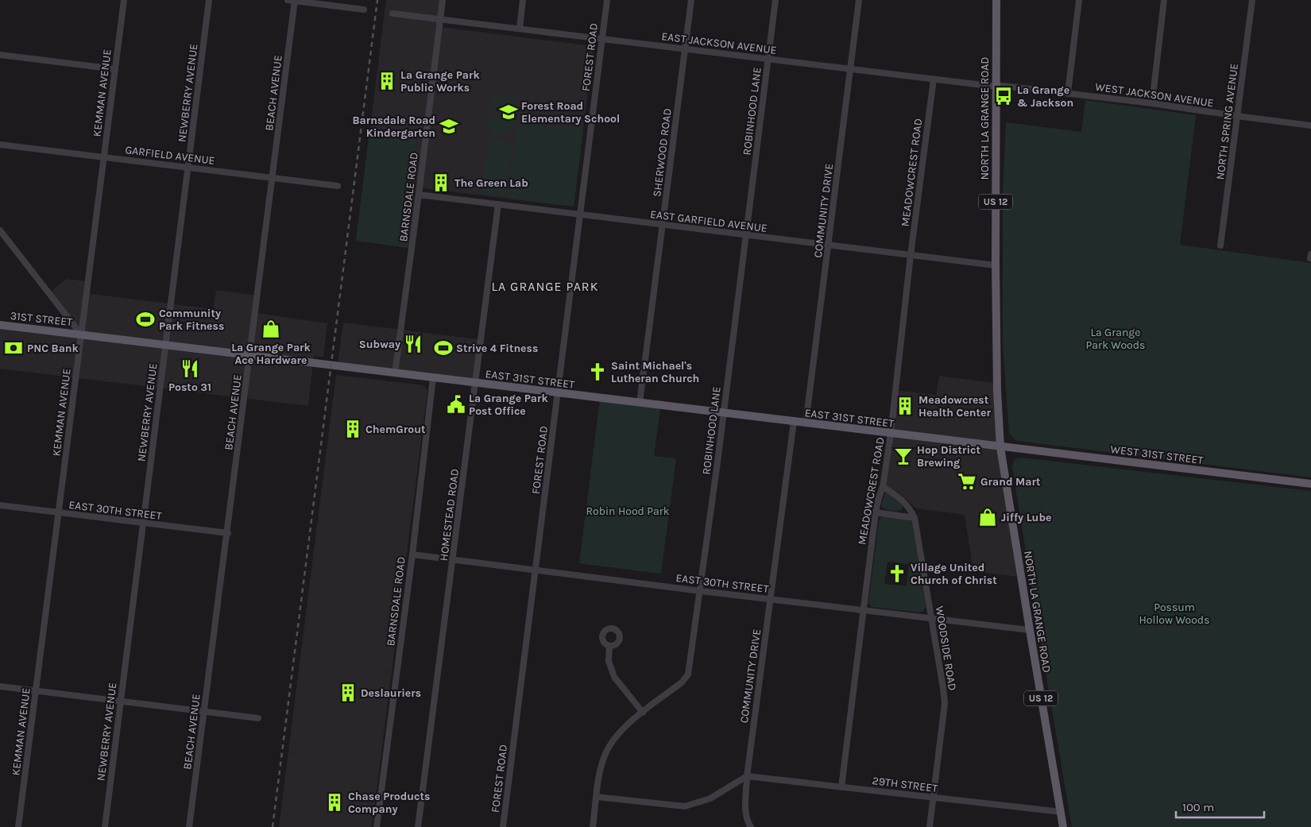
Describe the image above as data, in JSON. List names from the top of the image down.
{
  "streets": {
    "main road": [
      "NORTH LA GRANGE ROAD",
      "US 12",
      "31ST STREET",
      "EAST 31ST STREET",
      "WEST 31ST STREET"
    ],
    "street": [
      "EAST JACKSON AVENUE",
      "FOREST ROAD",
      "KEMMAN AVENUE",
      "NEWBERRY AVENUE",
      "BEACH AVENUE",
      "WEST JACKSON AVENUE",
      "ROBINHOOD LANE",
      "NORTH SPRING AVENUE",
      "SHERWOOD ROAD",
      "GARFIELD AVENUE",
      "MEADOWCREST ROAD",
      "BARNSDALE ROAD",
      "COMMUNITY DRIVE",
      "EAST GARFIELD AVENUE",
      "EAST 30TH STREET",
      "HOMESTEAD ROAD",
      "WOODSIDE ROAD",
      "29TH STREET"
    ]
  },
  "crossings": [
    ["EAST JACKSON AVENUE", "FOREST ROAD"],
    ["EAST JACKSON AVENUE", "WEST JACKSON AVENUE"],
    ["EAST JACKSON AVENUE", "ROBINHOOD LANE"],
    ["EAST JACKSON AVENUE", "NORTH LA GRANGE ROAD"],
    ["EAST JACKSON AVENUE", "SHERWOOD ROAD"],
    ["EAST JACKSON AVENUE", "MEADOWCREST ROAD"],
    ["EAST JACKSON AVENUE", "BARNSDALE ROAD"],
    ["EAST JACKSON AVENUE", "COMMUNITY DRIVE"],
    ["FOREST ROAD", "EAST GARFIELD AVENUE"],
    ["FOREST ROAD", "EAST 31ST STREET"],
    ["FOREST ROAD", "EAST 30TH STREET"],
    ["KEMMAN AVENUE", "GARFIELD AVENUE"],
    ["KEMMAN AVENUE", "31ST STREET"],
    ["KEMMAN AVENUE", "EAST 31ST STREET"],
    ["KEMMAN AVENUE", "EAST 30TH STREET"],
    ["NEWBERRY AVENUE", "GARFIELD AVENUE"],
    ["NEWBERRY AVENUE", "EAST 31ST STREET"],
    ["NEWBERRY AVENUE", "EAST 30TH STREET"],
    ["BEACH AVENUE", "GARFIELD AVENUE"],
    ["BEACH AVENUE", "EAST 31ST STREET"],
    ["BEACH AVENUE", "EAST 30TH STREET"],
    ["WEST JACKSON AVENUE", "NORTH LA GRANGE ROAD"],
    ["WEST JACKSON AVENUE", "NORTH SPRING AVENUE"],
    ["ROBINHOOD LANE", "EAST GARFIELD AVENUE"],
    ["ROBINHOOD LANE", "EAST 31ST STREET"],
    ["ROBINHOOD LANE", "EAST 30TH STREET"],
    ["NORTH LA GRANGE ROAD", "EAST GARFIELD AVENUE"],
    ["NORTH LA GRANGE ROAD", "EAST 31ST STREET"],
    ["NORTH LA GRANGE ROAD", "WEST 31ST STREET"],
    ["NORTH LA GRANGE ROAD", "EAST 30TH STREET"],
    ["NORTH LA GRANGE ROAD", "29TH STREET"],
    ["SHERWOOD ROAD", "EAST GARFIELD AVENUE"],
    ["SHERWOOD ROAD", "EAST 31ST STREET"],
    ["MEADOWCREST ROAD", "EAST GARFIELD AVENUE"],
    ["MEADOWCREST ROAD", "EAST 31ST STREET"],
    ["MEADOWCREST ROAD", "EAST 30TH STREET"],
    ["MEADOWCREST ROAD", "WOODSIDE ROAD"],
    ["MEADOWCREST ROAD", "29TH STREET"],
    ["BARNSDALE ROAD", "EAST GARFIELD AVENUE"],
    ["BARNSDALE ROAD", "EAST 31ST STREET"],
    ["BARNSDALE ROAD", "EAST 30TH STREET"],
    ["COMMUNITY DRIVE", "EAST GARFIELD AVENUE"],
    ["COMMUNITY DRIVE", "EAST 31ST STREET"],
    ["COMMUNITY DRIVE", "EAST 30TH STREET"],
    ["COMMUNITY DRIVE", "29TH STREET"],
    ["EAST GARFIELD AVENUE", "HOMESTEAD ROAD"],
    ["31ST STREET", "EAST 31ST STREET"],
    ["EAST 31ST STREET", "WEST 31ST STREET"],
    ["EAST 31ST STREET", "HOMESTEAD ROAD"],
    ["EAST 30TH STREET", "HOMESTEAD ROAD"],
    ["EAST 30TH STREET", "WOODSIDE ROAD"],
    ["WOODSIDE ROAD", "29TH STREET"]
  ],
  "districts": ["LA GRANGE PARK"],
  "parks": ["La Grange Park Woods", "Robin Hood Park", "Possum Hollow Woods"],
  "places": {
    "building": [
      "La Grange Park Public Works",
      "The Green Lab",
      "Meadowcrest Health Center",
      "ChemGrout",
      "Deslauriers",
      "Chase Products Company"
    ],
    "bus stop": ["La Grange & Jackson"],
    "school or university": ["Forest Road Elementary School", "Barnsdale Road Kindergarten"],
    "sports": ["Community Park Fitness", "Strive 4 Fitness"],
    "shop": ["La Grange Park Ace Hardware", "Jiffy Lube"],
    "restaurant": ["Subway", "Posto 31"],
    "bank": ["PNC Bank"],
    "church": ["Saint Michael's Lutheran Church", "Village United Church of Christ"],
    "public building": ["La Grange Park Post Office"],
    "bar": ["Hop District Brewing"],
    "supermarket": ["Grand Mart"]
  },
  "scale_bar": "100 m"
}
